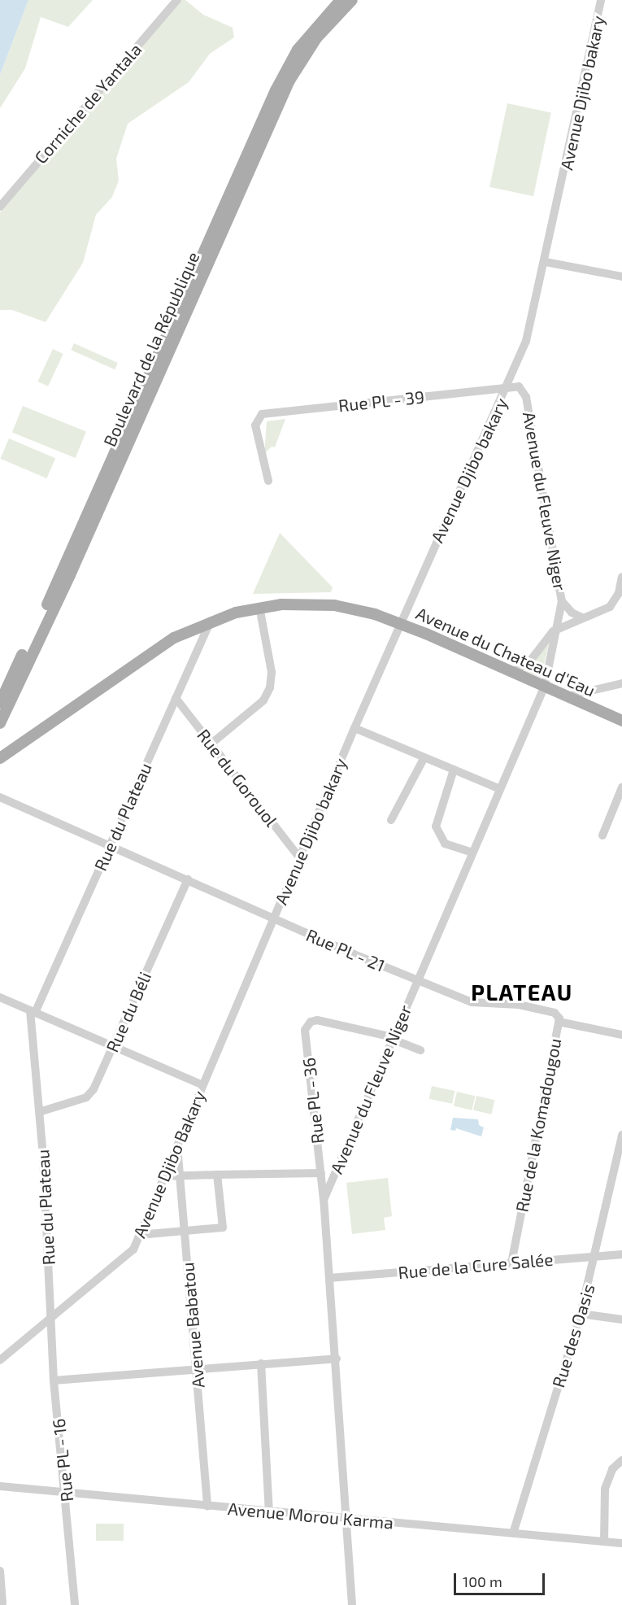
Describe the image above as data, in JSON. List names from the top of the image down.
{
  "streets": {
    "main road": ["Boulevard de la République", "Avenue du Chateau d'Eau"],
    "street": [
      "Avenue Djibo bakary",
      "Corniche de Yantala",
      "Rue PL - 39",
      "Avenue du Fleuve Niger",
      "Rue du Gorouol",
      "Rue du Plateau",
      "Rue PL - 21",
      "Rue du Béli",
      "Rue PL - 36",
      "Rue de la Komadougou",
      "Avenue Djibo Bakary",
      "Rue de la Cure Salée",
      "Avenue Babatou",
      "Rue des Oasis",
      "Rue PL - 16",
      "Avenue Morou Karma"
    ]
  },
  "crossings": [
    ["Avenue Djibo bakary", "Rue PL - 39"],
    ["Avenue Djibo bakary", "Avenue du Fleuve Niger"],
    ["Avenue Djibo bakary", "Avenue du Chateau d'Eau"],
    ["Avenue Djibo bakary", "Rue du Gorouol"],
    ["Avenue Djibo bakary", "Rue PL - 21"],
    ["Avenue Djibo bakary", "Avenue Djibo Bakary"],
    ["Rue PL - 39", "Avenue du Fleuve Niger"],
    ["Avenue du Fleuve Niger", "Avenue du Chateau d'Eau"],
    ["Avenue du Fleuve Niger", "Rue PL - 21"],
    ["Avenue du Fleuve Niger", "Rue PL - 36"],
    ["Avenue du Fleuve Niger", "Rue de la Cure Salée"],
    ["Avenue du Fleuve Niger", "Avenue Morou Karma"],
    ["Avenue du Chateau d'Eau", "Rue du Plateau"],
    ["Rue du Gorouol", "Rue du Plateau"],
    ["Rue du Plateau", "Rue PL - 21"],
    ["Rue du Plateau", "Rue du Béli"],
    ["Rue du Plateau", "Avenue Djibo Bakary"],
    ["Rue du Plateau", "Rue PL - 16"],
    ["Rue PL - 21", "Rue du Béli"],
    ["Rue PL - 21", "Rue de la Komadougou"],
    ["Rue PL - 21", "Avenue Djibo Bakary"],
    ["Rue de la Komadougou", "Rue de la Cure Salée"],
    ["Avenue Djibo Bakary", "Avenue Babatou"],
    ["Avenue Djibo Bakary", "Rue PL - 16"],
    ["Rue de la Cure Salée", "Rue des Oasis"],
    ["Avenue Babatou", "Avenue Morou Karma"],
    ["Rue des Oasis", "Avenue Morou Karma"],
    ["Rue PL - 16", "Avenue Morou Karma"]
  ],
  "districts": ["PLATEAU"],
  "scale_bar": "100 m"
}
